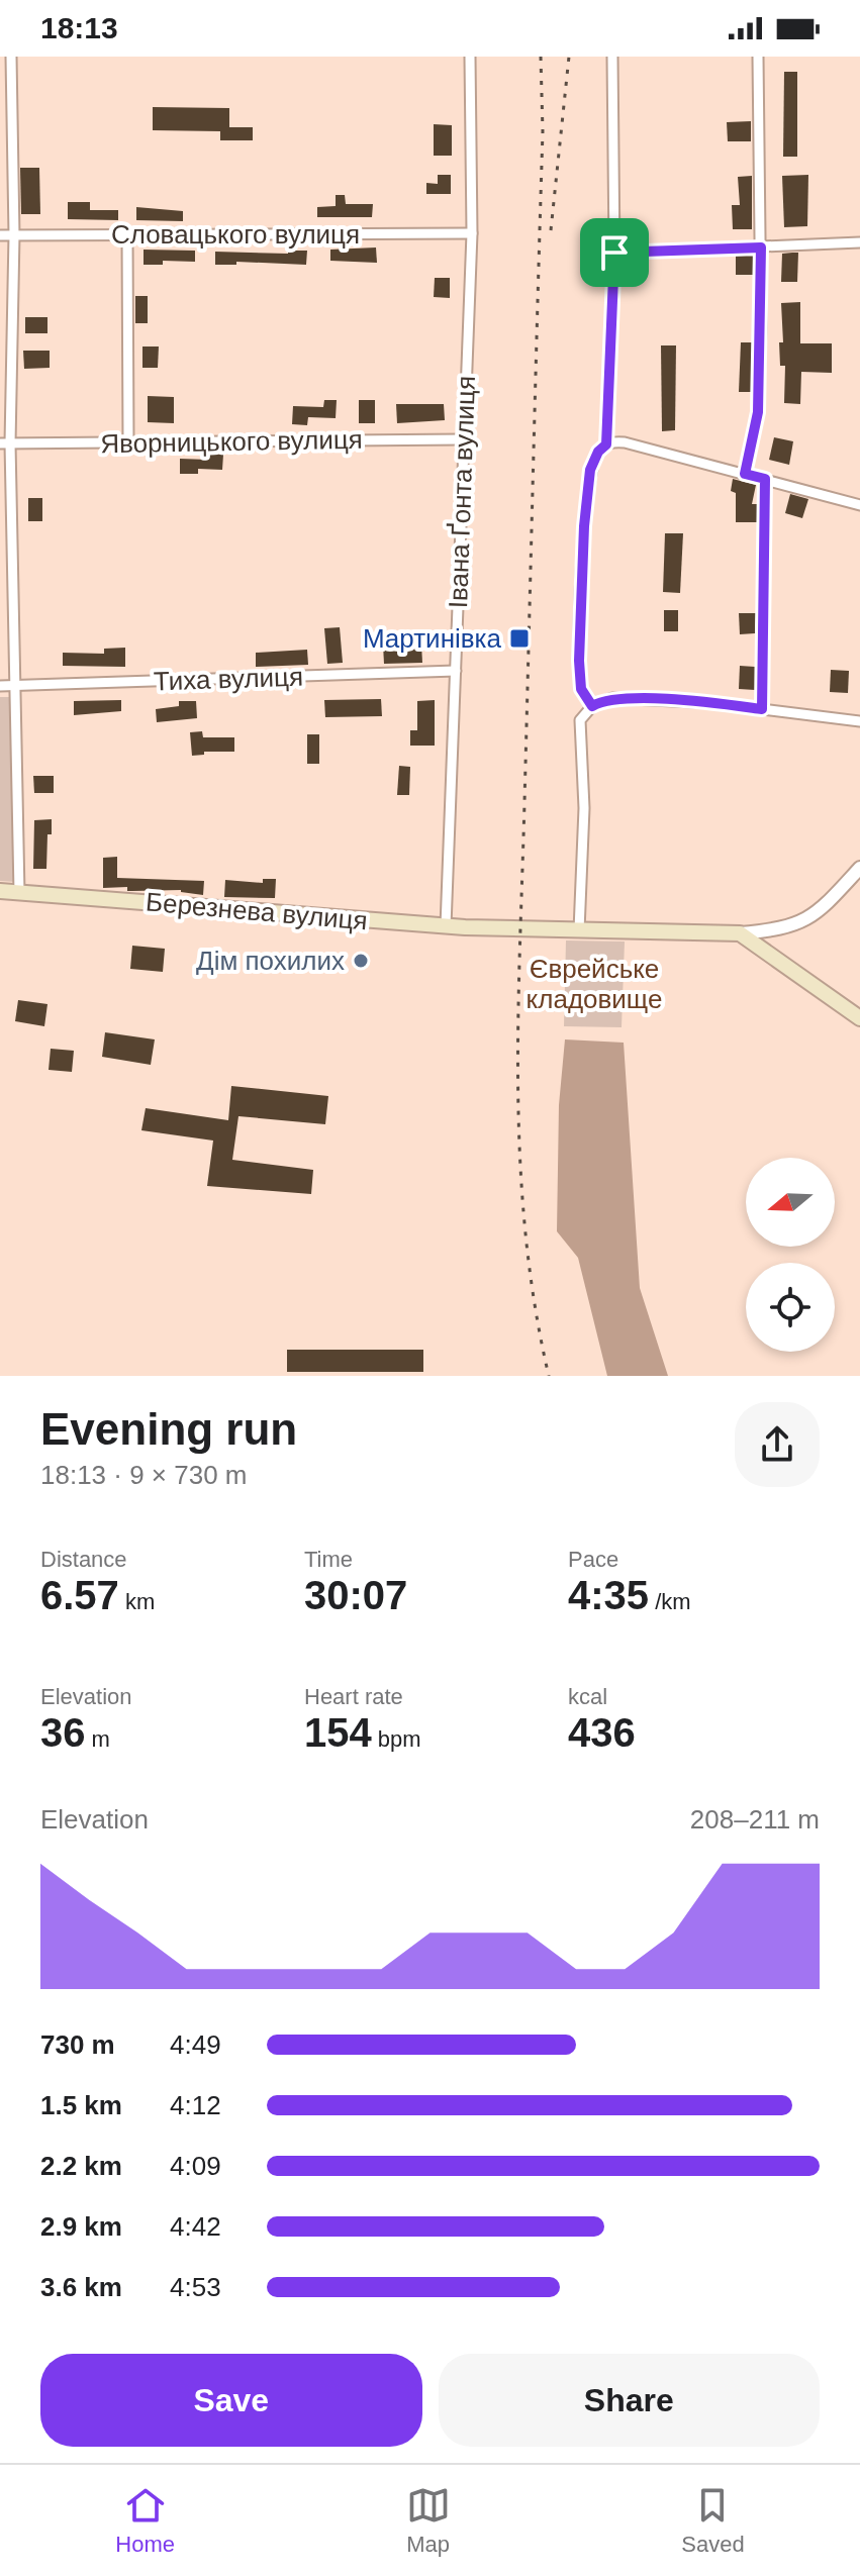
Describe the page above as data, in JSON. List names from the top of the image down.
{
  "streets": {
    "main road": ["Березнева вулиця"],
    "street": [
      "Словацького вулиця",
      "Яворницького вулиця",
      "Івана Ґонта вулиця",
      "Тиха вулиця"
    ]
  },
  "crossings": [
    ["Словацького вулиця", "Івана Ґонта вулиця"],
    ["Яворницького вулиця", "Івана Ґонта вулиця"],
    ["Івана Ґонта вулиця", "Тиха вулиця"],
    ["Івана Ґонта вулиця", "Березнева вулиця"]
  ],
  "parks": ["Єврейське кладовище"],
  "places": {
    "transit": ["Мартинівка"],
    "other": ["Дiм похилих"]
  },
  "north": "left",
  "page": {
    "status": "18:13",
    "heading": ["Evening run", "18:13 · 9 × 730 m"],
    "stats": [
      ["Distance", "6.57 km"],
      ["Time", "30:07"],
      ["Pace", "4:35 /km"],
      ["Elevation", "36 m"],
      ["Heart rate", "154 bpm"],
      ["kcal", "436"]
    ],
    "chart": ["Elevation", "208–211 m"],
    "list": [
      {
        "name": "730 m",
        "note": "4:49"
      },
      {
        "name": "1.5 km",
        "note": "4:12"
      },
      {
        "name": "2.2 km",
        "note": "4:09"
      },
      {
        "name": "2.9 km",
        "note": "4:42"
      },
      {
        "name": "3.6 km",
        "note": "4:53"
      }
    ],
    "buttons": ["Save", "Share"],
    "tabs": ["Home", "Map", "Saved"]
  }
}
